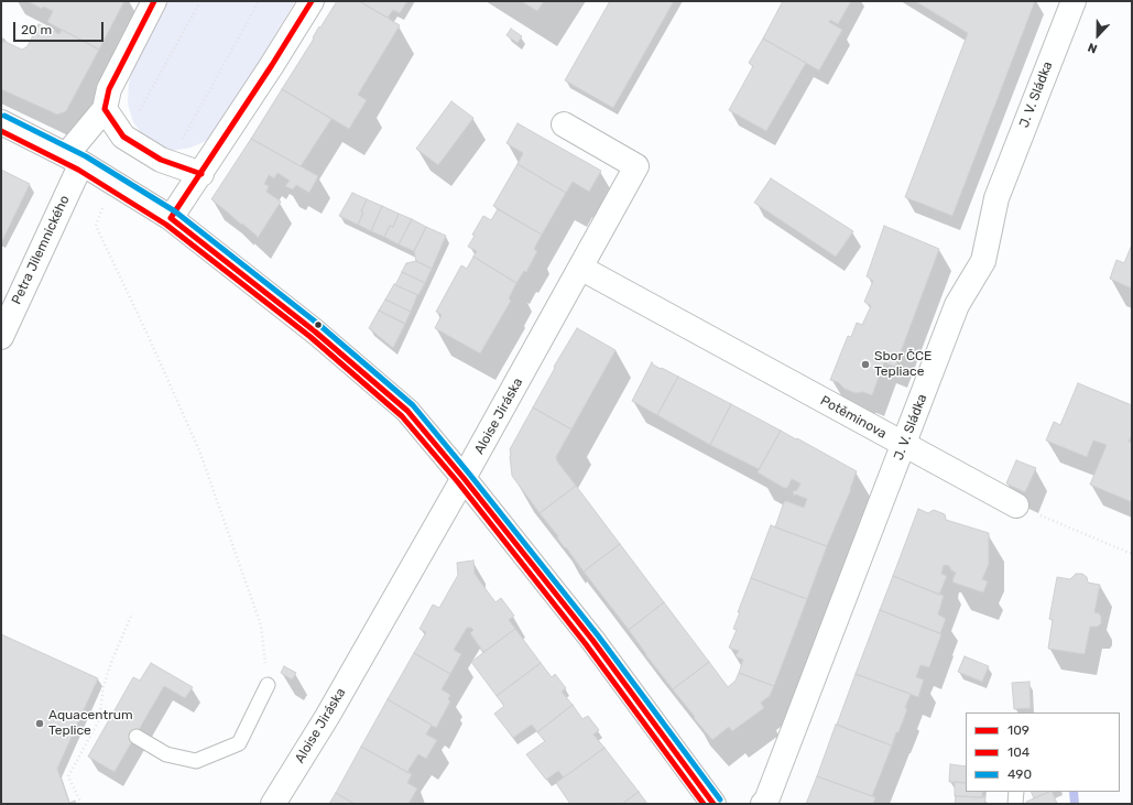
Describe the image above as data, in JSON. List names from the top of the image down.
{
  "streets": {
    "street": [
      "J. V. Sládka",
      "Petra Jilemnického",
      "Aloise Jiráska",
      "Potěminova"
    ]
  },
  "crossings": [
    ["J. V. Sládka", "Potěminova"],
    ["Aloise Jiráska", "Potěminova"]
  ],
  "places": ["Sbor ČCE Tepliace", "Aquacentrum Teplice"],
  "lines": ["transit line 109", "transit line 490", "transit line 104"],
  "legend": ["109", "104", "490"],
  "scale_bar": "20 m",
  "north": "bottom"
}
